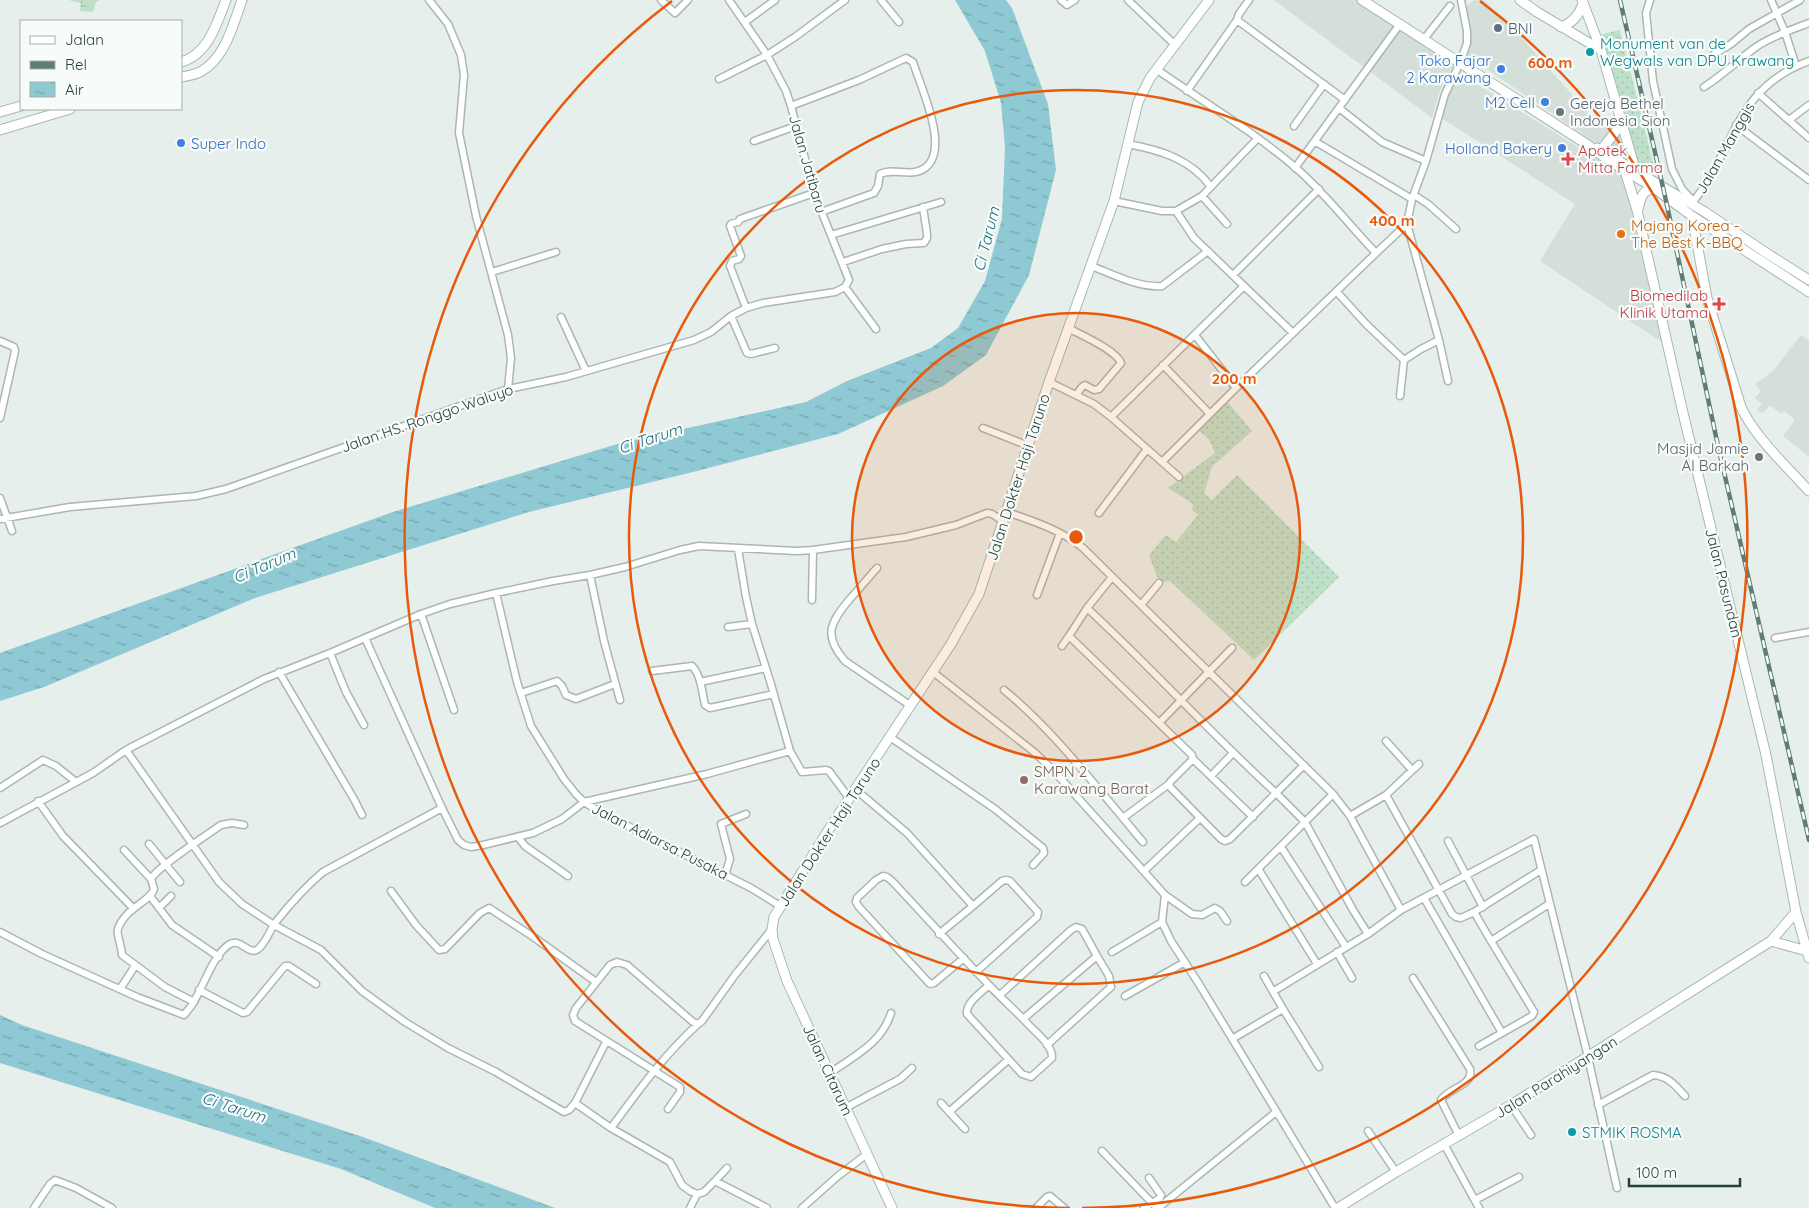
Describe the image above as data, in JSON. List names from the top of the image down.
{
  "streets": {
    "street": [
      "Jalan Manggis",
      "Jalan Jatibaru",
      "Jalan HS. Ronggo Waluyo",
      "Jalan Dokter Haji Taruno",
      "Jalan Pasundan",
      "Jalan Adiarsa Pusaka",
      "Jalan Citarum",
      "Jalan Parahiyangan"
    ]
  },
  "crossings": [
    ["Jalan Jatibaru", "Jalan HS. Ronggo Waluyo"],
    ["Jalan Dokter Haji Taruno", "Jalan Adiarsa Pusaka"],
    ["Jalan Dokter Haji Taruno", "Jalan Citarum"],
    ["Jalan Pasundan", "Jalan Parahiyangan"]
  ],
  "water": ["Ci Tarum"],
  "places": {
    "other": [
      "BNI",
      "Monument van de Wegwals van DPU Krawang",
      "Toko Fajar 2 Karawang",
      "M2 Cell",
      "Gereja Bethel Indonesia Sion",
      "Super Indo",
      "Holland Bakery",
      "Majang Korea - The Best K-BBQ",
      "Masjid Jamie Al Barkah",
      "SMPN 2 Karawang Barat",
      "STMIK ROSMA"
    ],
    "health": ["Apotek Mitta Farma", "Biomedilab Klinik Utama"]
  },
  "legend": ["Jalan", "Rel", "Air"],
  "scale_bar": "100 m",
  "rings": ["600 m", "400 m", "200 m"]
}
